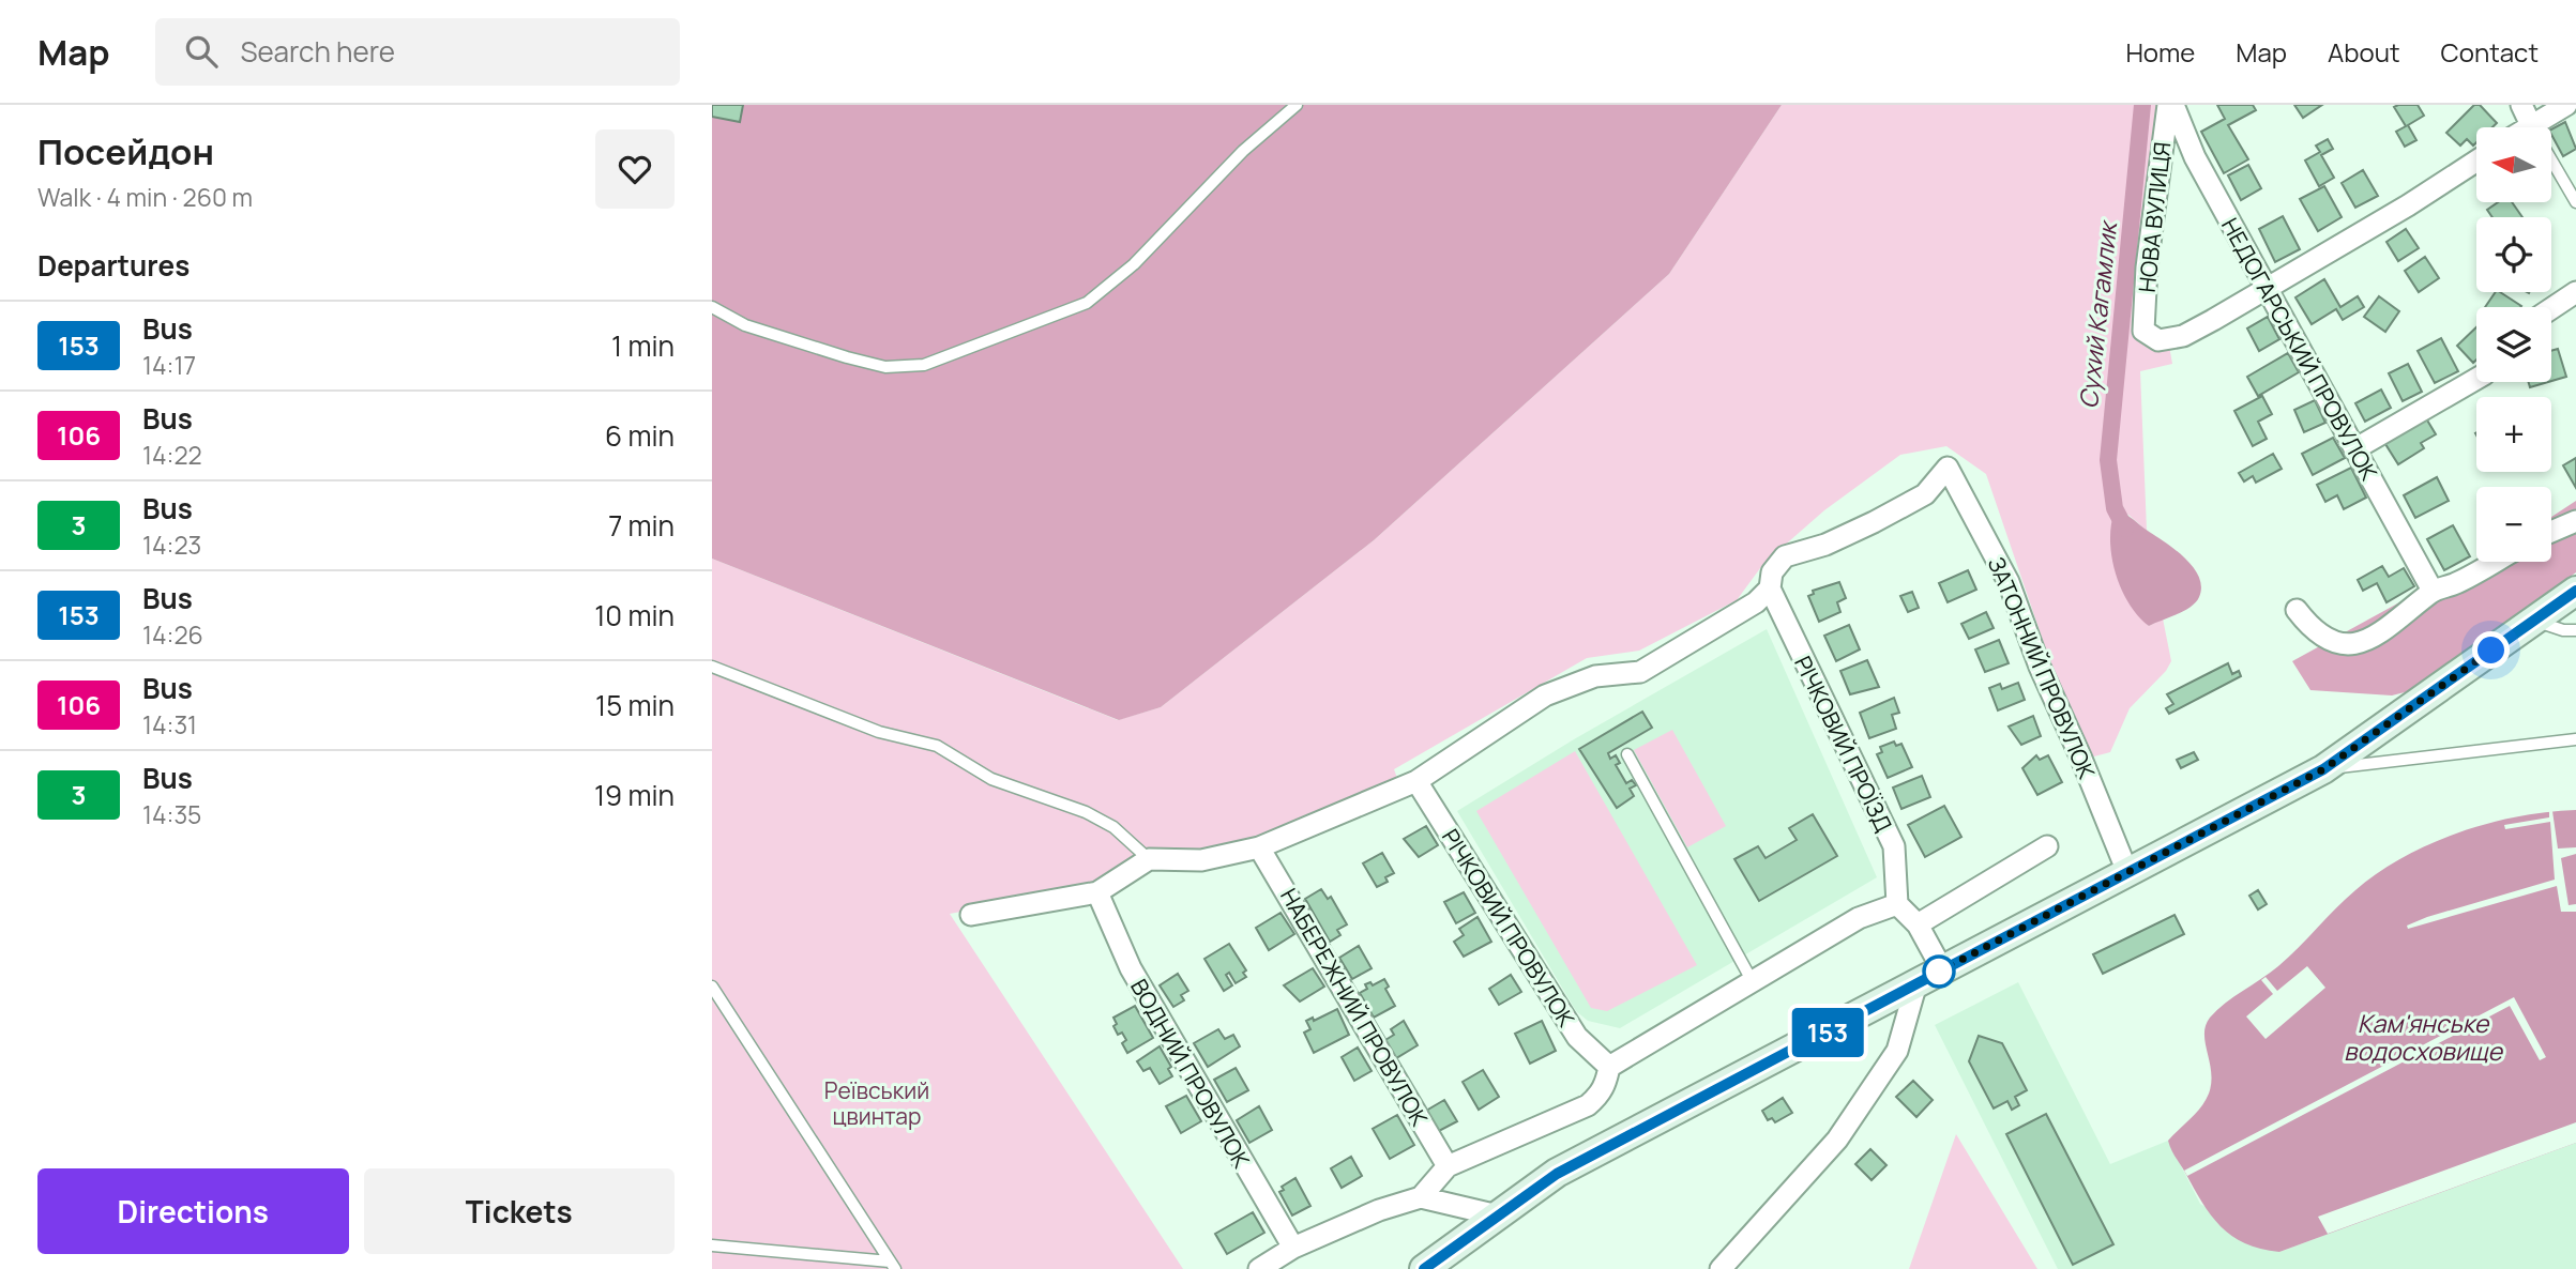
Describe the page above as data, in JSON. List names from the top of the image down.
{
  "streets": {
    "street": [
      "НОВА ВУЛИЦЯ",
      "НЕДОГАРСЬКИЙ ПРОВУЛОК",
      "ЗАТОННИЙ ПРОВУЛОК",
      "РІЧКОВИЙ ПРОЇЗД",
      "РІЧКОВИЙ ПРОВУЛОК",
      "НАБЕРЕЖНИЙ ПРОВУЛОК",
      "ВОДНИЙ ПРОВУЛОК"
    ]
  },
  "crossings": [
    ["НОВА ВУЛИЦЯ", "НЕДОГАРСЬКИЙ ПРОВУЛОК"],
    ["ЗАТОННИЙ ПРОВУЛОК", "РІЧКОВИЙ ПРОЇЗД"]
  ],
  "water": ["Сухий Кагамлик", "Кам'янське водосховище"],
  "parks": ["Реївський цвинтар"],
  "lines": ["bus line 153"],
  "north": "left",
  "page": {
    "header": "Map",
    "search": "Search here",
    "nav": [
      "Home",
      "Map",
      "About",
      "Contact"
    ],
    "heading": [
      ["Посейдон", "Walk · 4 min · 260 m"],
      "Departures"
    ],
    "on_map": "153",
    "map_buttons": ["+", "−"],
    "list": [
      {
        "mark": "153",
        "name": "Bus",
        "note": "14:17",
        "value": "1 min"
      },
      {
        "mark": "106",
        "name": "Bus",
        "note": "14:22",
        "value": "6 min"
      },
      {
        "mark": "3",
        "name": "Bus",
        "note": "14:23",
        "value": "7 min"
      },
      {
        "mark": "153",
        "name": "Bus",
        "note": "14:26",
        "value": "10 min"
      },
      {
        "mark": "106",
        "name": "Bus",
        "note": "14:31",
        "value": "15 min"
      },
      {
        "mark": "3",
        "name": "Bus",
        "note": "14:35",
        "value": "19 min"
      }
    ],
    "buttons": ["Directions", "Tickets"]
  }
}
